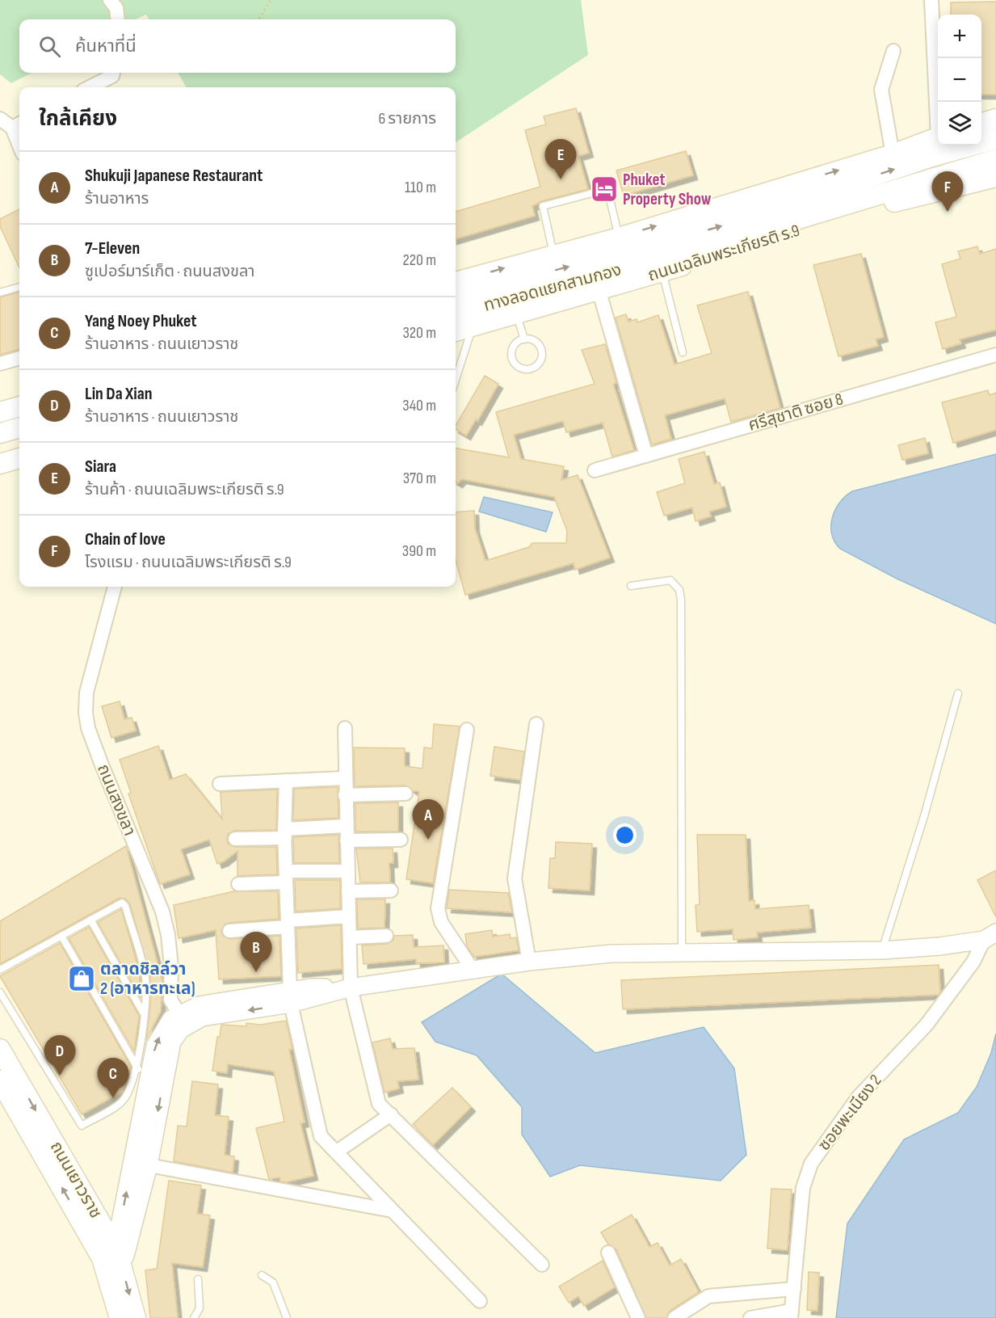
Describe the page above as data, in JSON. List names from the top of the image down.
{
  "streets": {
    "main road": ["ถนนเฉลิมพระเกียรติ ร.9", "ทางลอดแยกสามกอง", "ถนนเยาวราช"],
    "street": ["ศรีสุชาติ ซอย 8", "ถนนสงขลา", "ซอยพะเนียง 2"]
  },
  "places": {
    "hotel": ["Phuket Property Show"],
    "shop": ["ตลาดชิลล์วา 2 (อาหารทะเล)"]
  },
  "page": {
    "map_buttons": ["+", "−"],
    "search": "ค้นหาที่นี่",
    "heading": ["ใกล้เคียง", "6 รายการ"],
    "pins": [
      "E",
      "F",
      "A",
      "B",
      "D",
      "C"
    ],
    "list": [
      {
        "mark": "A",
        "name": "Shukuji Japanese Restaurant",
        "note": "ร้านอาหาร",
        "value": "110 m"
      },
      {
        "mark": "B",
        "name": "7-Eleven",
        "note": "ซูเปอร์มาร์เก็ต · ถนนสงขลา",
        "value": "220 m"
      },
      {
        "mark": "C",
        "name": "Yang Noey Phuket",
        "note": "ร้านอาหาร · ถนนเยาวราช",
        "value": "320 m"
      },
      {
        "mark": "D",
        "name": "Lin Da Xian",
        "note": "ร้านอาหาร · ถนนเยาวราช",
        "value": "340 m"
      },
      {
        "mark": "E",
        "name": "Siara",
        "note": "ร้านค้า · ถนนเฉลิมพระเกียรติ ร.9",
        "value": "370 m"
      },
      {
        "mark": "F",
        "name": "Chain of love",
        "note": "โรงแรม · ถนนเฉลิมพระเกียรติ ร.9",
        "value": "390 m"
      }
    ]
  }
}
